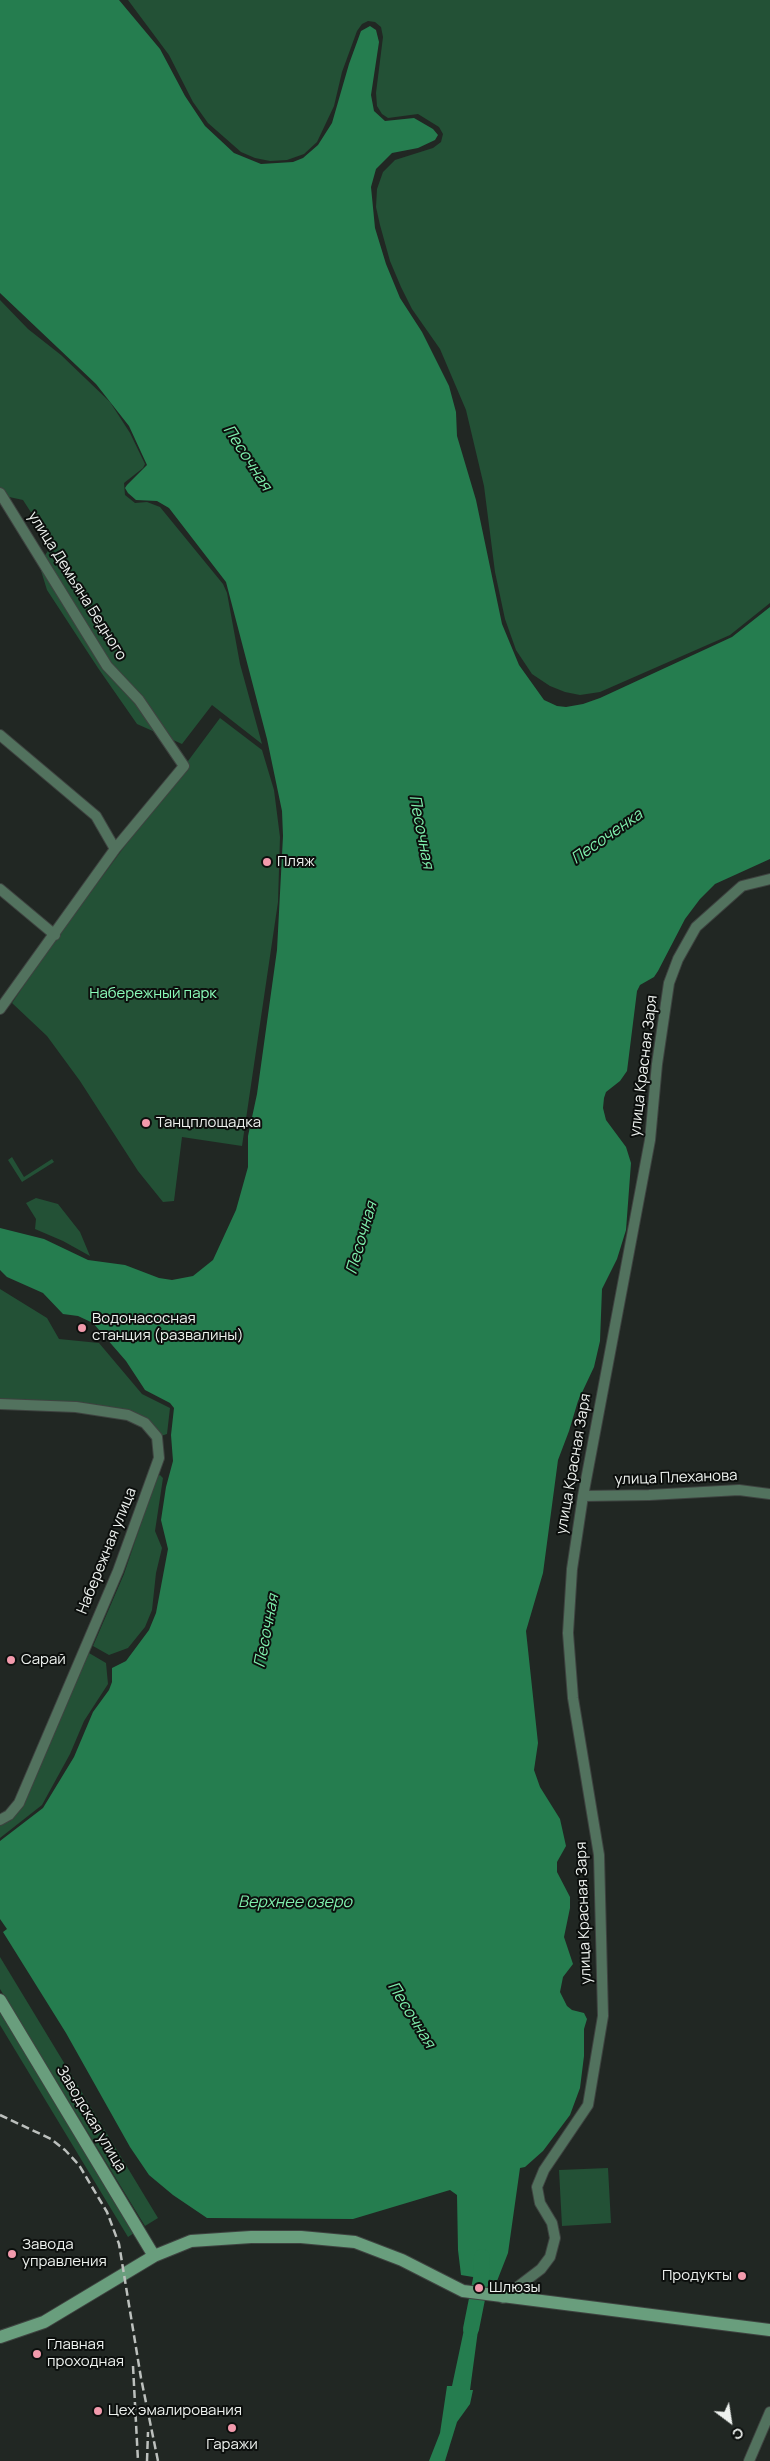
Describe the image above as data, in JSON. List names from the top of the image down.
{
  "streets": {
    "main road": ["Заводская улица"],
    "street": [
      "улица Демьяна Бедного",
      "улица Красная Заря",
      "улица Плеханова",
      "Набережная улица"
    ]
  },
  "crossings": [
    ["улица Красная Заря", "улица Плеханова"]
  ],
  "water": ["Песочная", "Песоченка", "Верхнее озеро"],
  "parks": ["Набережный парк"],
  "places": [
    "Пляж",
    "Танцплощадка",
    "Водонасосная станция (развалины)",
    "Сарай",
    "Завода управления",
    "Продукты",
    "Шлюзы",
    "Главная проходная",
    "Цех эмалирования",
    "Гаражи"
  ],
  "north": "bottom right"
}
